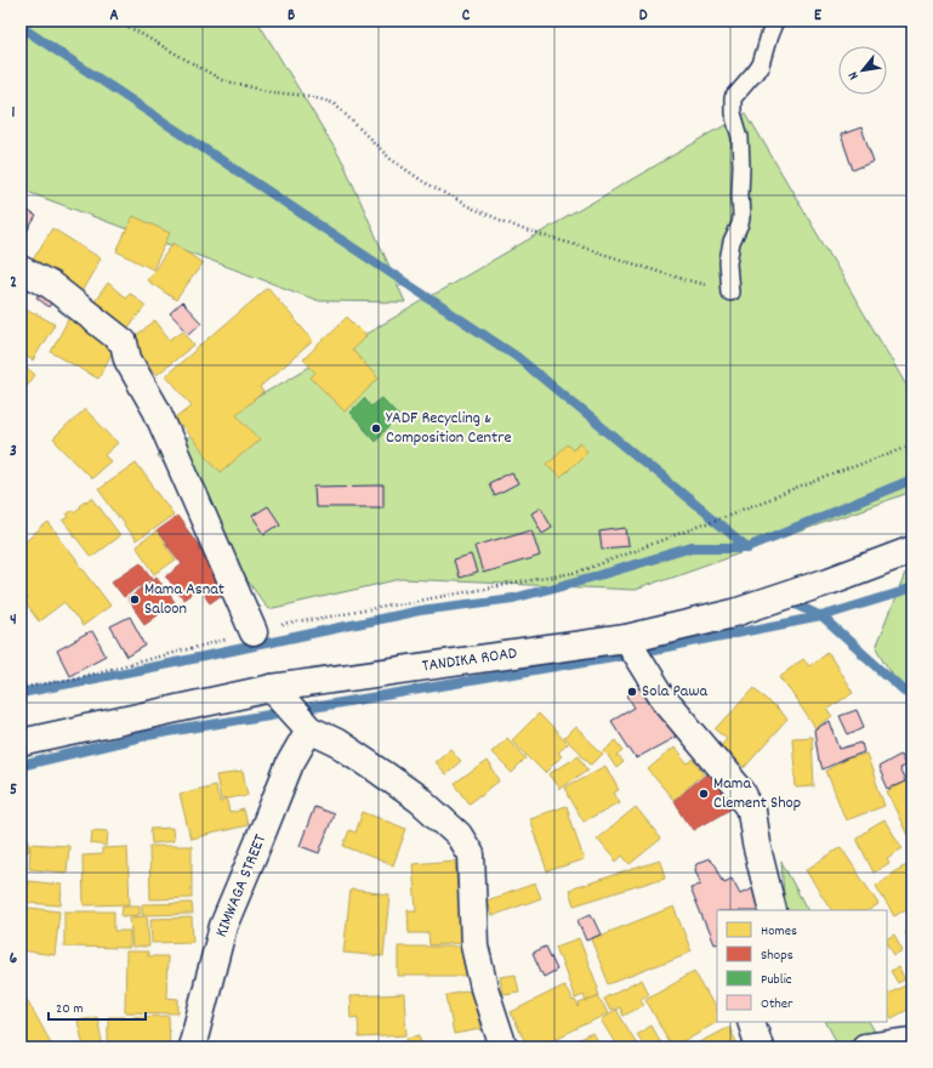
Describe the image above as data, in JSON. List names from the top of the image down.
{
  "streets": {
    "street": ["TANDIKA ROAD", "KIMWAGA STREET"]
  },
  "places": [
    "YADF Recycling & Composition Centre",
    "Mama Asnat Saloon",
    "Sola Pawa",
    "Mama Clement Shop"
  ],
  "legend": [
    "Homes",
    "Shops",
    "Public",
    "Other"
  ],
  "scale_bar": "20 m",
  "north": "bottom left",
  "grid": {
    "columns": [
      "A",
      "B",
      "C",
      "D",
      "E"
    ],
    "rows": [
      "1",
      "2",
      "3",
      "4",
      "5",
      "6"
    ]
  }
}
